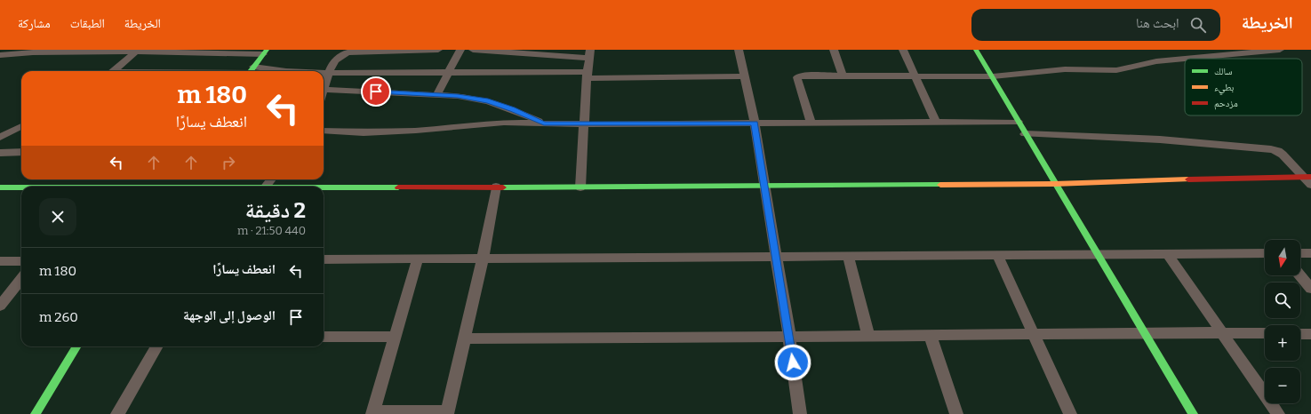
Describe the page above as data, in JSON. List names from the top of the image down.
{
  "legend": ["سالك", "بطيء", "مزدحم"],
  "north": "bottom",
  "page": {
    "header": "الخريطة",
    "search": "ابحث هنا",
    "nav": ["الخريطة", "الطبقات", "مشاركة"],
    "turn": ["180 m", "انعطف يسارًا"],
    "heading": ["2 دقيقة", "440 m · 21:50"],
    "map_buttons": ["+", "−"],
    "list": [
      {
        "name": "انعطف يسارًا",
        "value": "180 m"
      },
      {
        "name": "الوصول إلى الوجهة",
        "value": "260 m"
      }
    ]
  }
}
